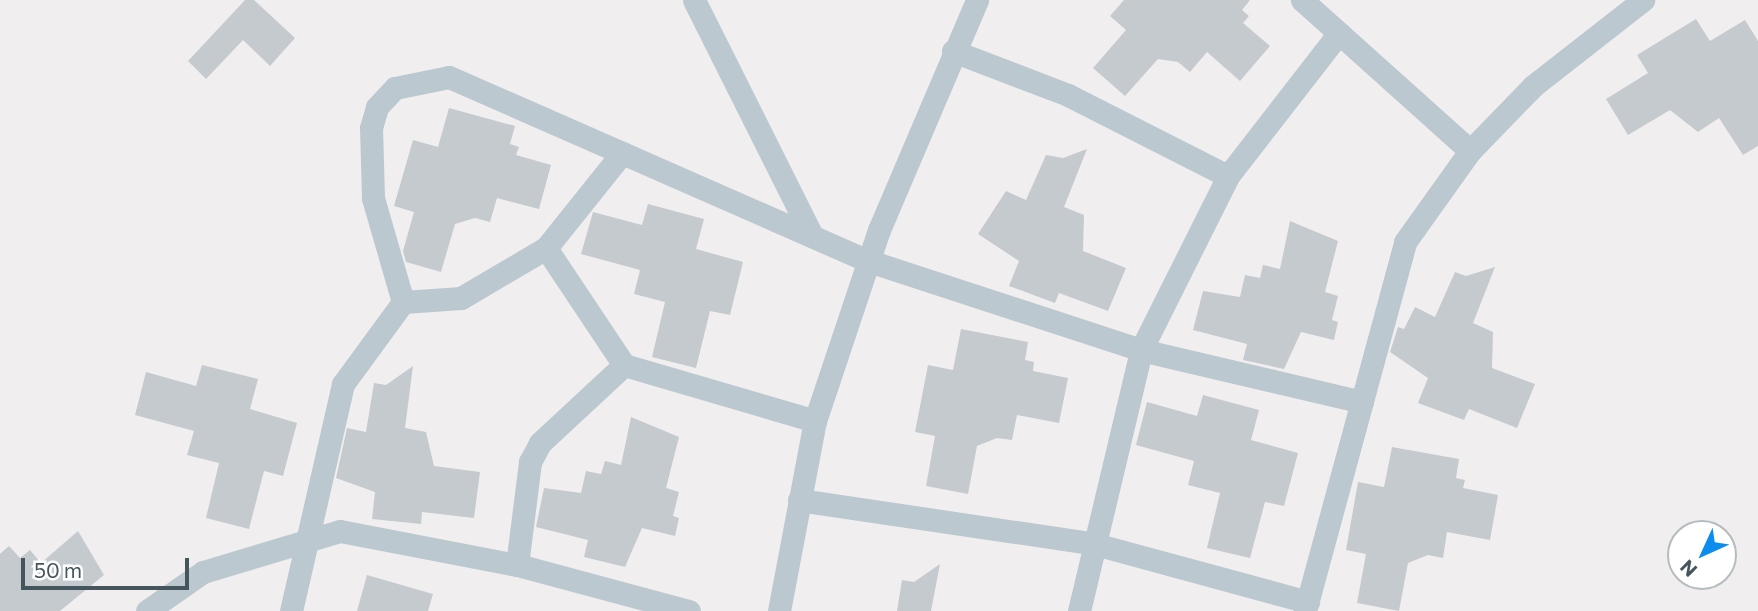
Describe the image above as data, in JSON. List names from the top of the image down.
{
  "scale_bar": "50 m",
  "north": "bottom left"
}
